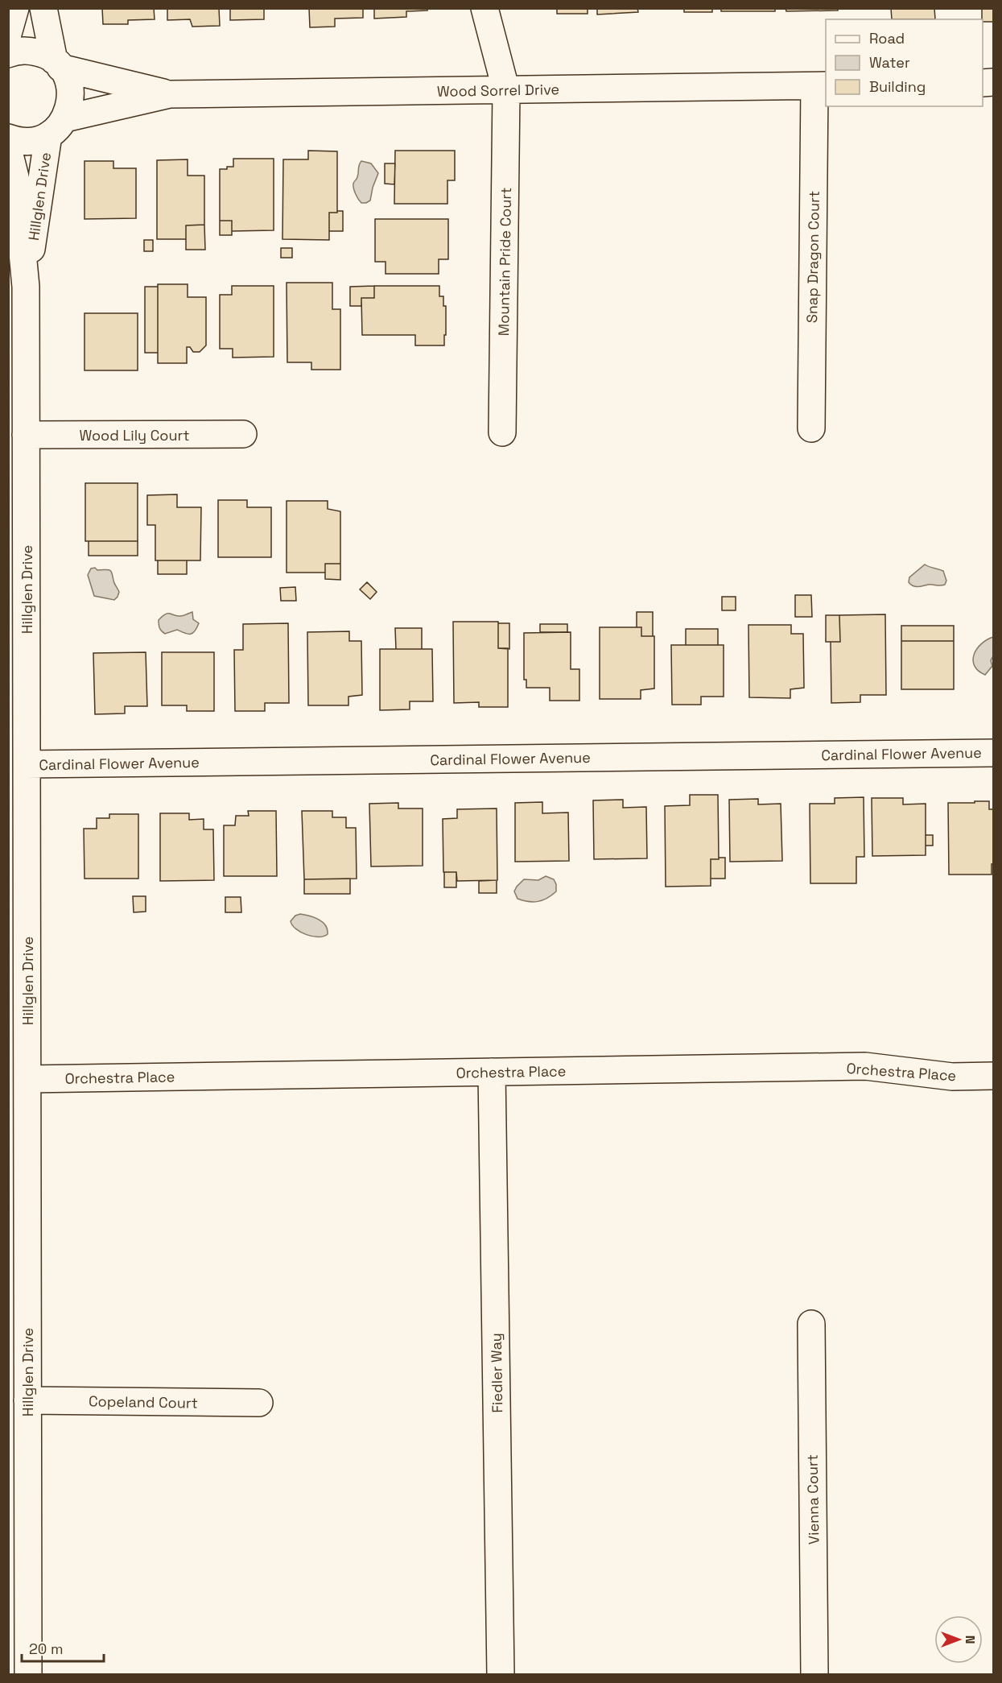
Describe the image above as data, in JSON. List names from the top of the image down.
{
  "streets": {
    "street": [
      "Wood Sorrel Drive",
      "Hillglen Drive",
      "Snap Dragon Court",
      "Mountain Pride Court",
      "Wood Lily Court",
      "Cardinal Flower Avenue",
      "Orchestra Place",
      "Fiedler Way",
      "Copeland Court",
      "Vienna Court"
    ]
  },
  "crossings": [
    ["Wood Sorrel Drive", "Hillglen Drive"],
    ["Wood Sorrel Drive", "Snap Dragon Court"],
    ["Wood Sorrel Drive", "Mountain Pride Court"],
    ["Hillglen Drive", "Wood Lily Court"],
    ["Hillglen Drive", "Cardinal Flower Avenue"],
    ["Hillglen Drive", "Orchestra Place"],
    ["Hillglen Drive", "Copeland Court"],
    ["Orchestra Place", "Fiedler Way"]
  ],
  "legend": ["Road", "Water", "Building"],
  "scale_bar": "20 m",
  "north": "right"
}
